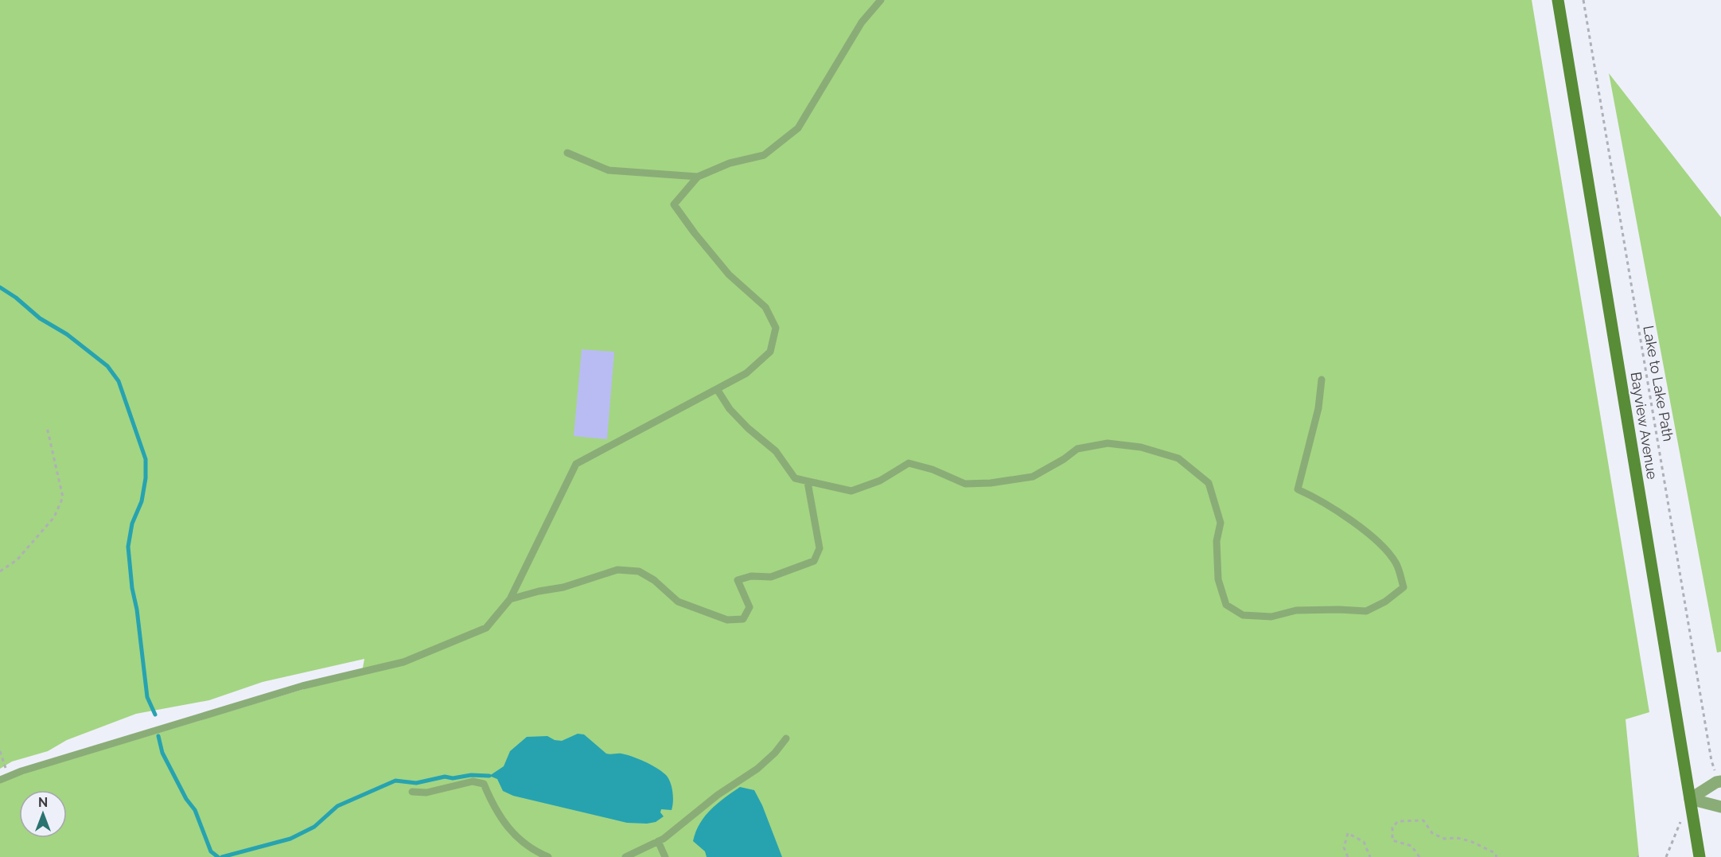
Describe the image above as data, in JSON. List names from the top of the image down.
{
  "streets": {
    "main road": ["Bayview Avenue"],
    "path": ["Lake to Lake Path"]
  },
  "north": "top"
}
